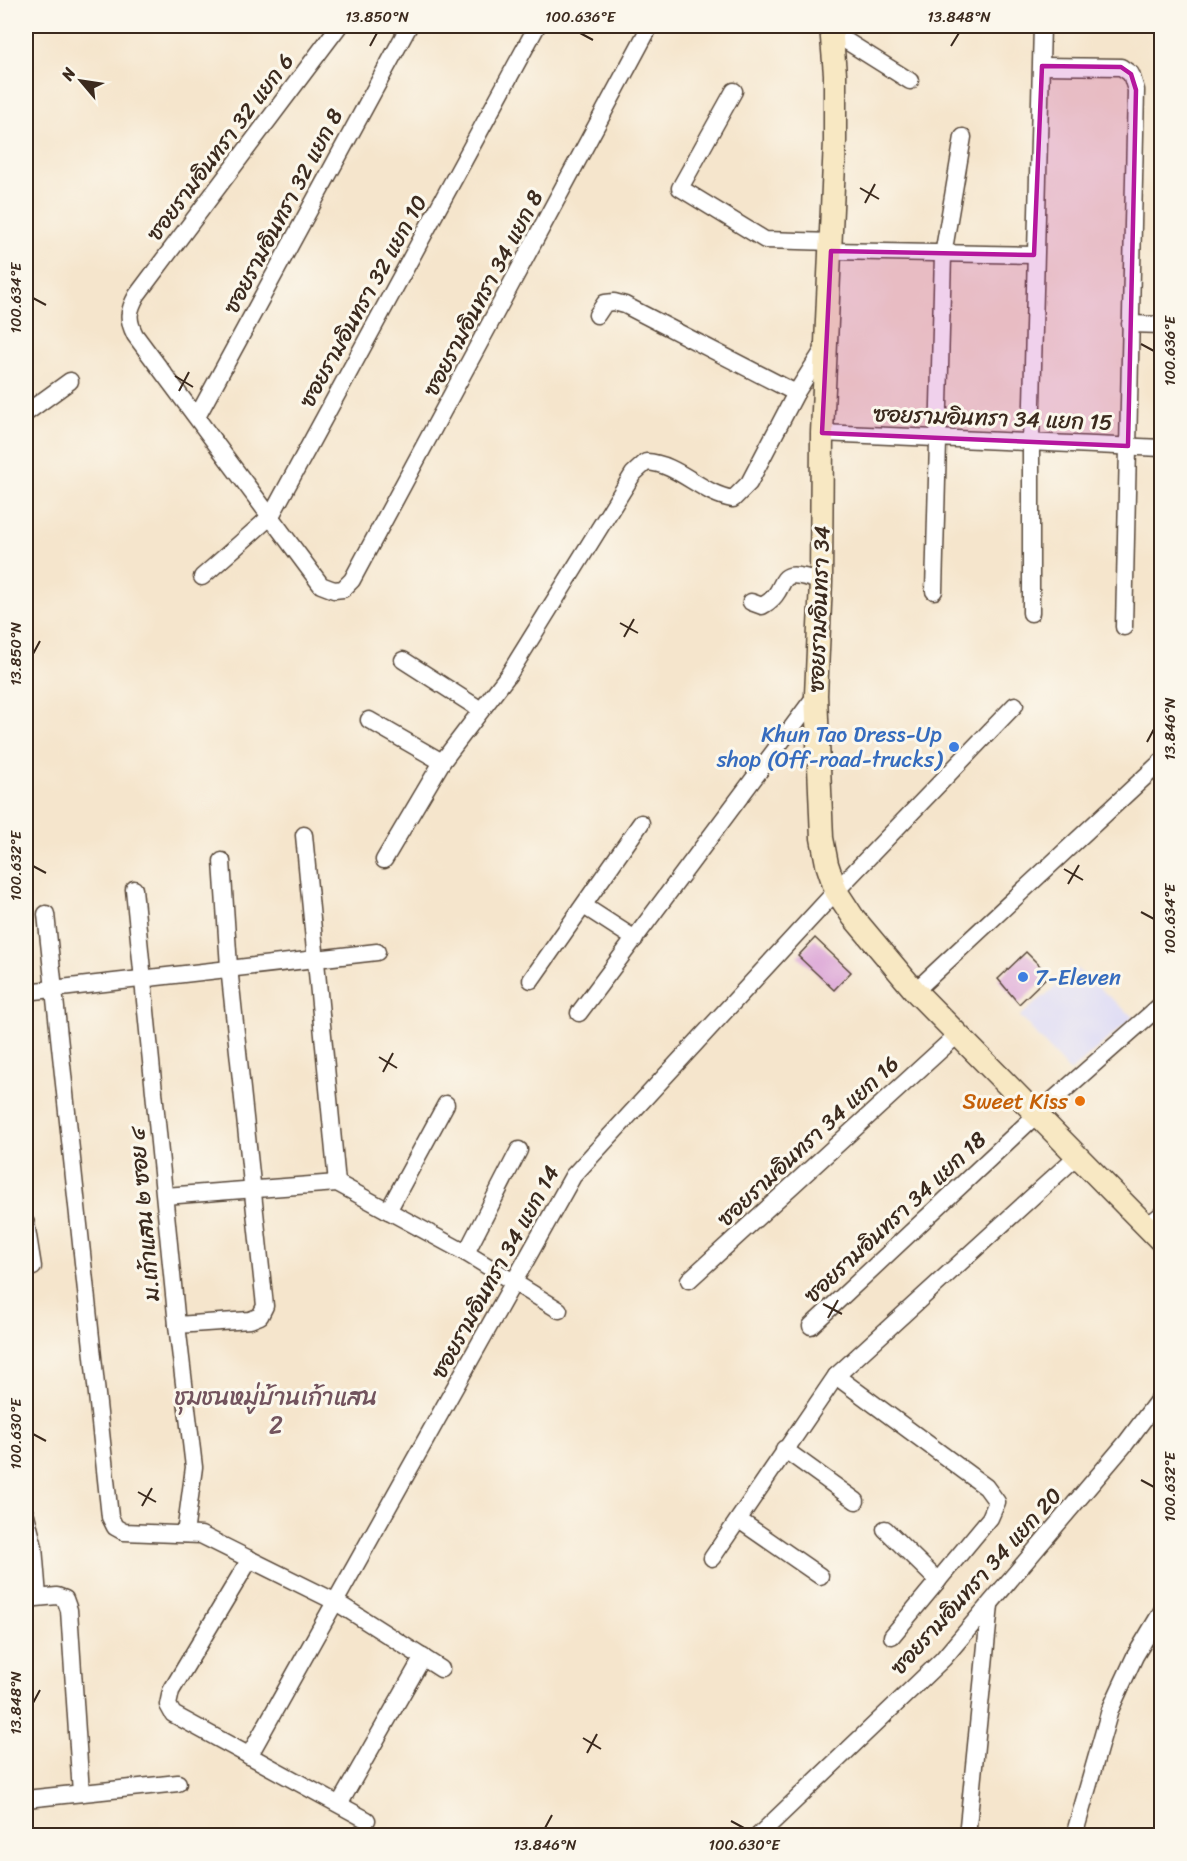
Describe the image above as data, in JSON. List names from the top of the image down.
{
  "streets": {
    "street": [
      "ซอยรามอินทรา 32 แยก 6",
      "ซอยรามอินทรา 32 แยก 8",
      "ซอยรามอินทรา 34 แยก 8",
      "ซอยรามอินทรา 32 แยก 10",
      "ซอยรามอินทรา 34 แยก 15",
      "ซอยรามอินทรา 34",
      "ซอยรามอินทรา 34 แยก 16",
      "ม.เก้าแสน ๒ ซอย ๔",
      "ซอยรามอินทรา 34 แยก 18",
      "ซอยรามอินทรา 34 แยก 14",
      "ซอยรามอินทรา 34 แยก 20"
    ]
  },
  "crossings": [
    ["ซอยรามอินทรา 32 แยก 6", "ซอยรามอินทรา 32 แยก 8"],
    ["ซอยรามอินทรา 34 แยก 8", "ซอยรามอินทรา 32 แยก 10"],
    ["ซอยรามอินทรา 34 แยก 15", "ซอยรามอินทรา 34"],
    ["ซอยรามอินทรา 34", "ซอยรามอินทรา 34 แยก 16"],
    ["ซอยรามอินทรา 34", "ซอยรามอินทรา 34 แยก 18"],
    ["ซอยรามอินทรา 34", "ซอยรามอินทรา 34 แยก 14"]
  ],
  "districts": ["ชุมชนหมู่บ้านเก้าแสน 2"],
  "places": ["Khun Tao Dress-Up shop (Off-road-trucks)", "7-Eleven", "Sweet Kiss"],
  "north": "top left",
  "coordinates": [
    "13.850°N",
    "100.636°E",
    "13.848°N",
    "100.634°E",
    "13.846°N",
    "100.632°E",
    "100.630°E"
  ]
}
